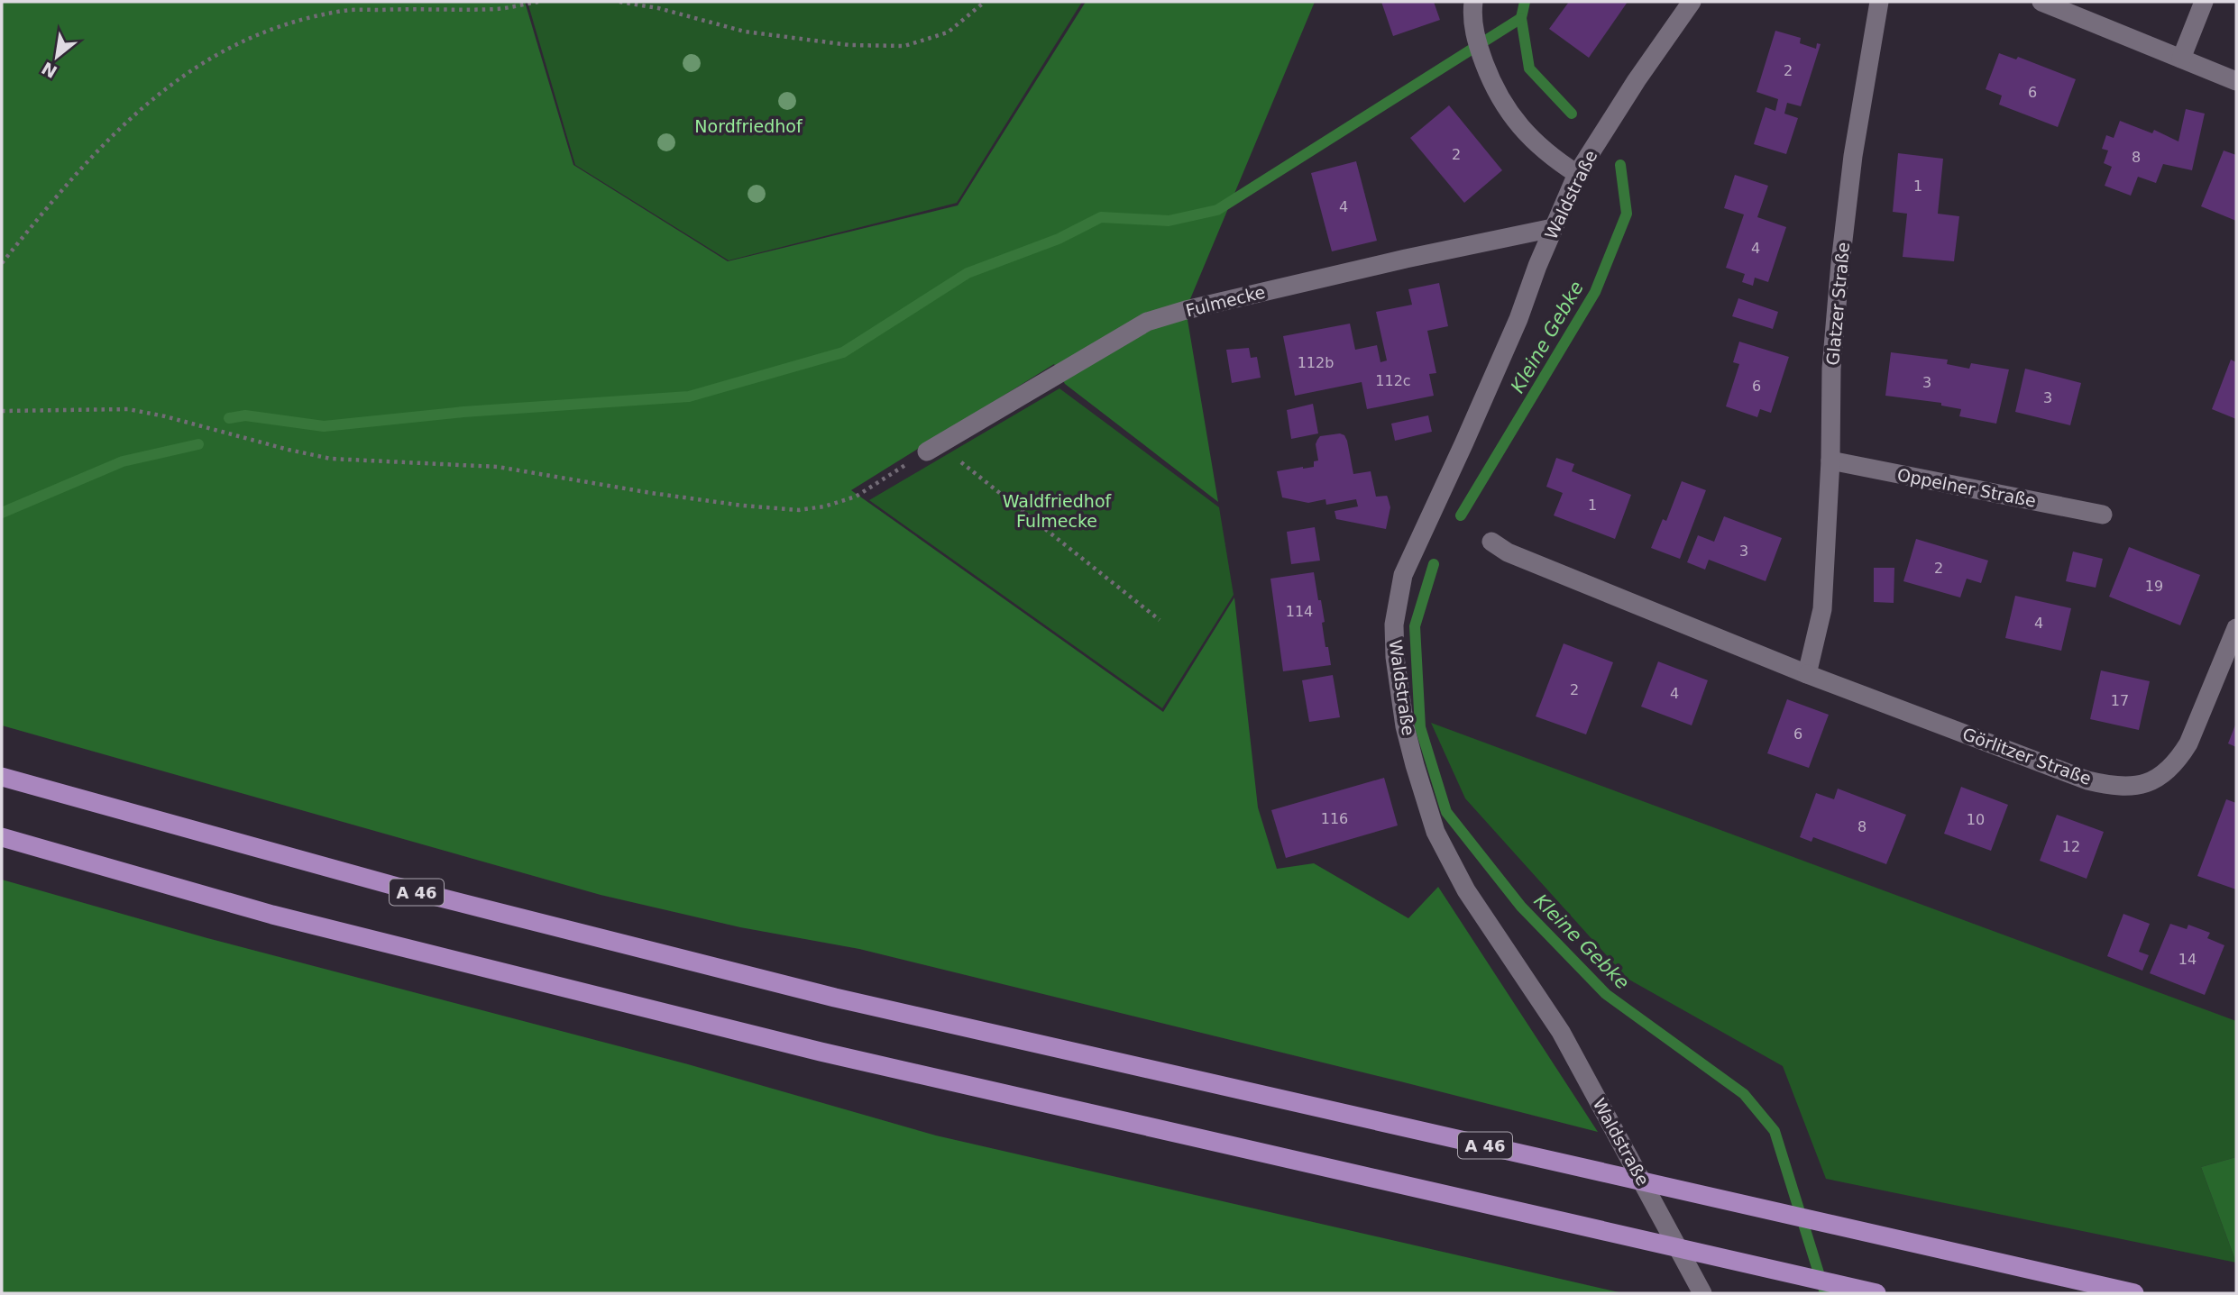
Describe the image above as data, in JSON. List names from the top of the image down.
{
  "streets": {
    "highway": ["A 46"],
    "street": [
      "Waldstraße",
      "Fulmecke",
      "Glatzer Straße",
      "Oppelner Straße",
      "Görlitzer Straße"
    ]
  },
  "crossings": [
    ["Waldstraße", "Fulmecke"],
    ["Glatzer Straße", "Oppelner Straße"],
    ["Glatzer Straße", "Görlitzer Straße"]
  ],
  "water": ["Kleine Gebke"],
  "parks": ["Nordfriedhof", "Waldfriedhof Fulmecke"],
  "house_numbers": [
    "2",
    "6",
    "2",
    "8",
    "1",
    "4",
    "4",
    "112b",
    "112c",
    "3",
    "6",
    "3",
    "1",
    "3",
    "2",
    "19",
    "114",
    "4",
    "2",
    "4",
    "17",
    "6",
    "116",
    "10",
    "8",
    "12",
    "14"
  ],
  "north": "bottom left"
}
